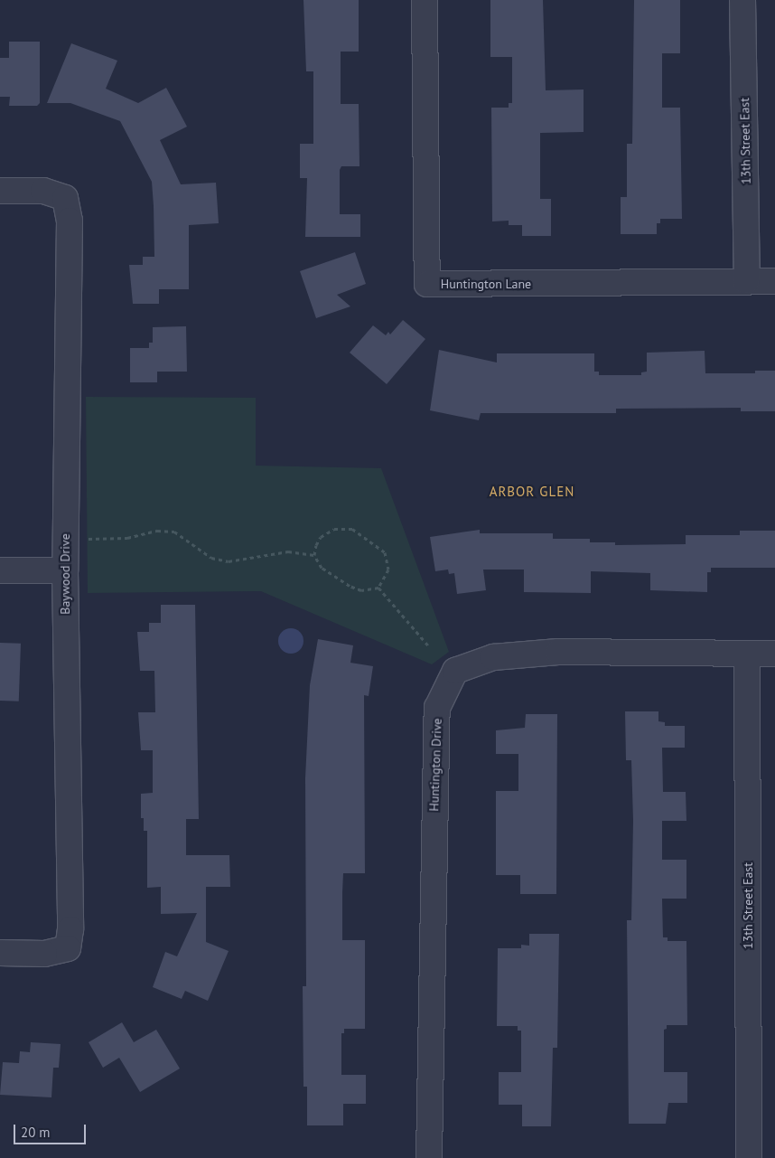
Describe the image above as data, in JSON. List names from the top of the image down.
{
  "streets": {
    "street": [
      "13th Street East",
      "Huntington Lane",
      "Baywood Drive",
      "Huntington Drive"
    ]
  },
  "crossings": [
    ["13th Street East", "Huntington Lane"],
    ["13th Street East", "Huntington Drive"]
  ],
  "districts": ["ARBOR GLEN"],
  "scale_bar": "20 m"
}
